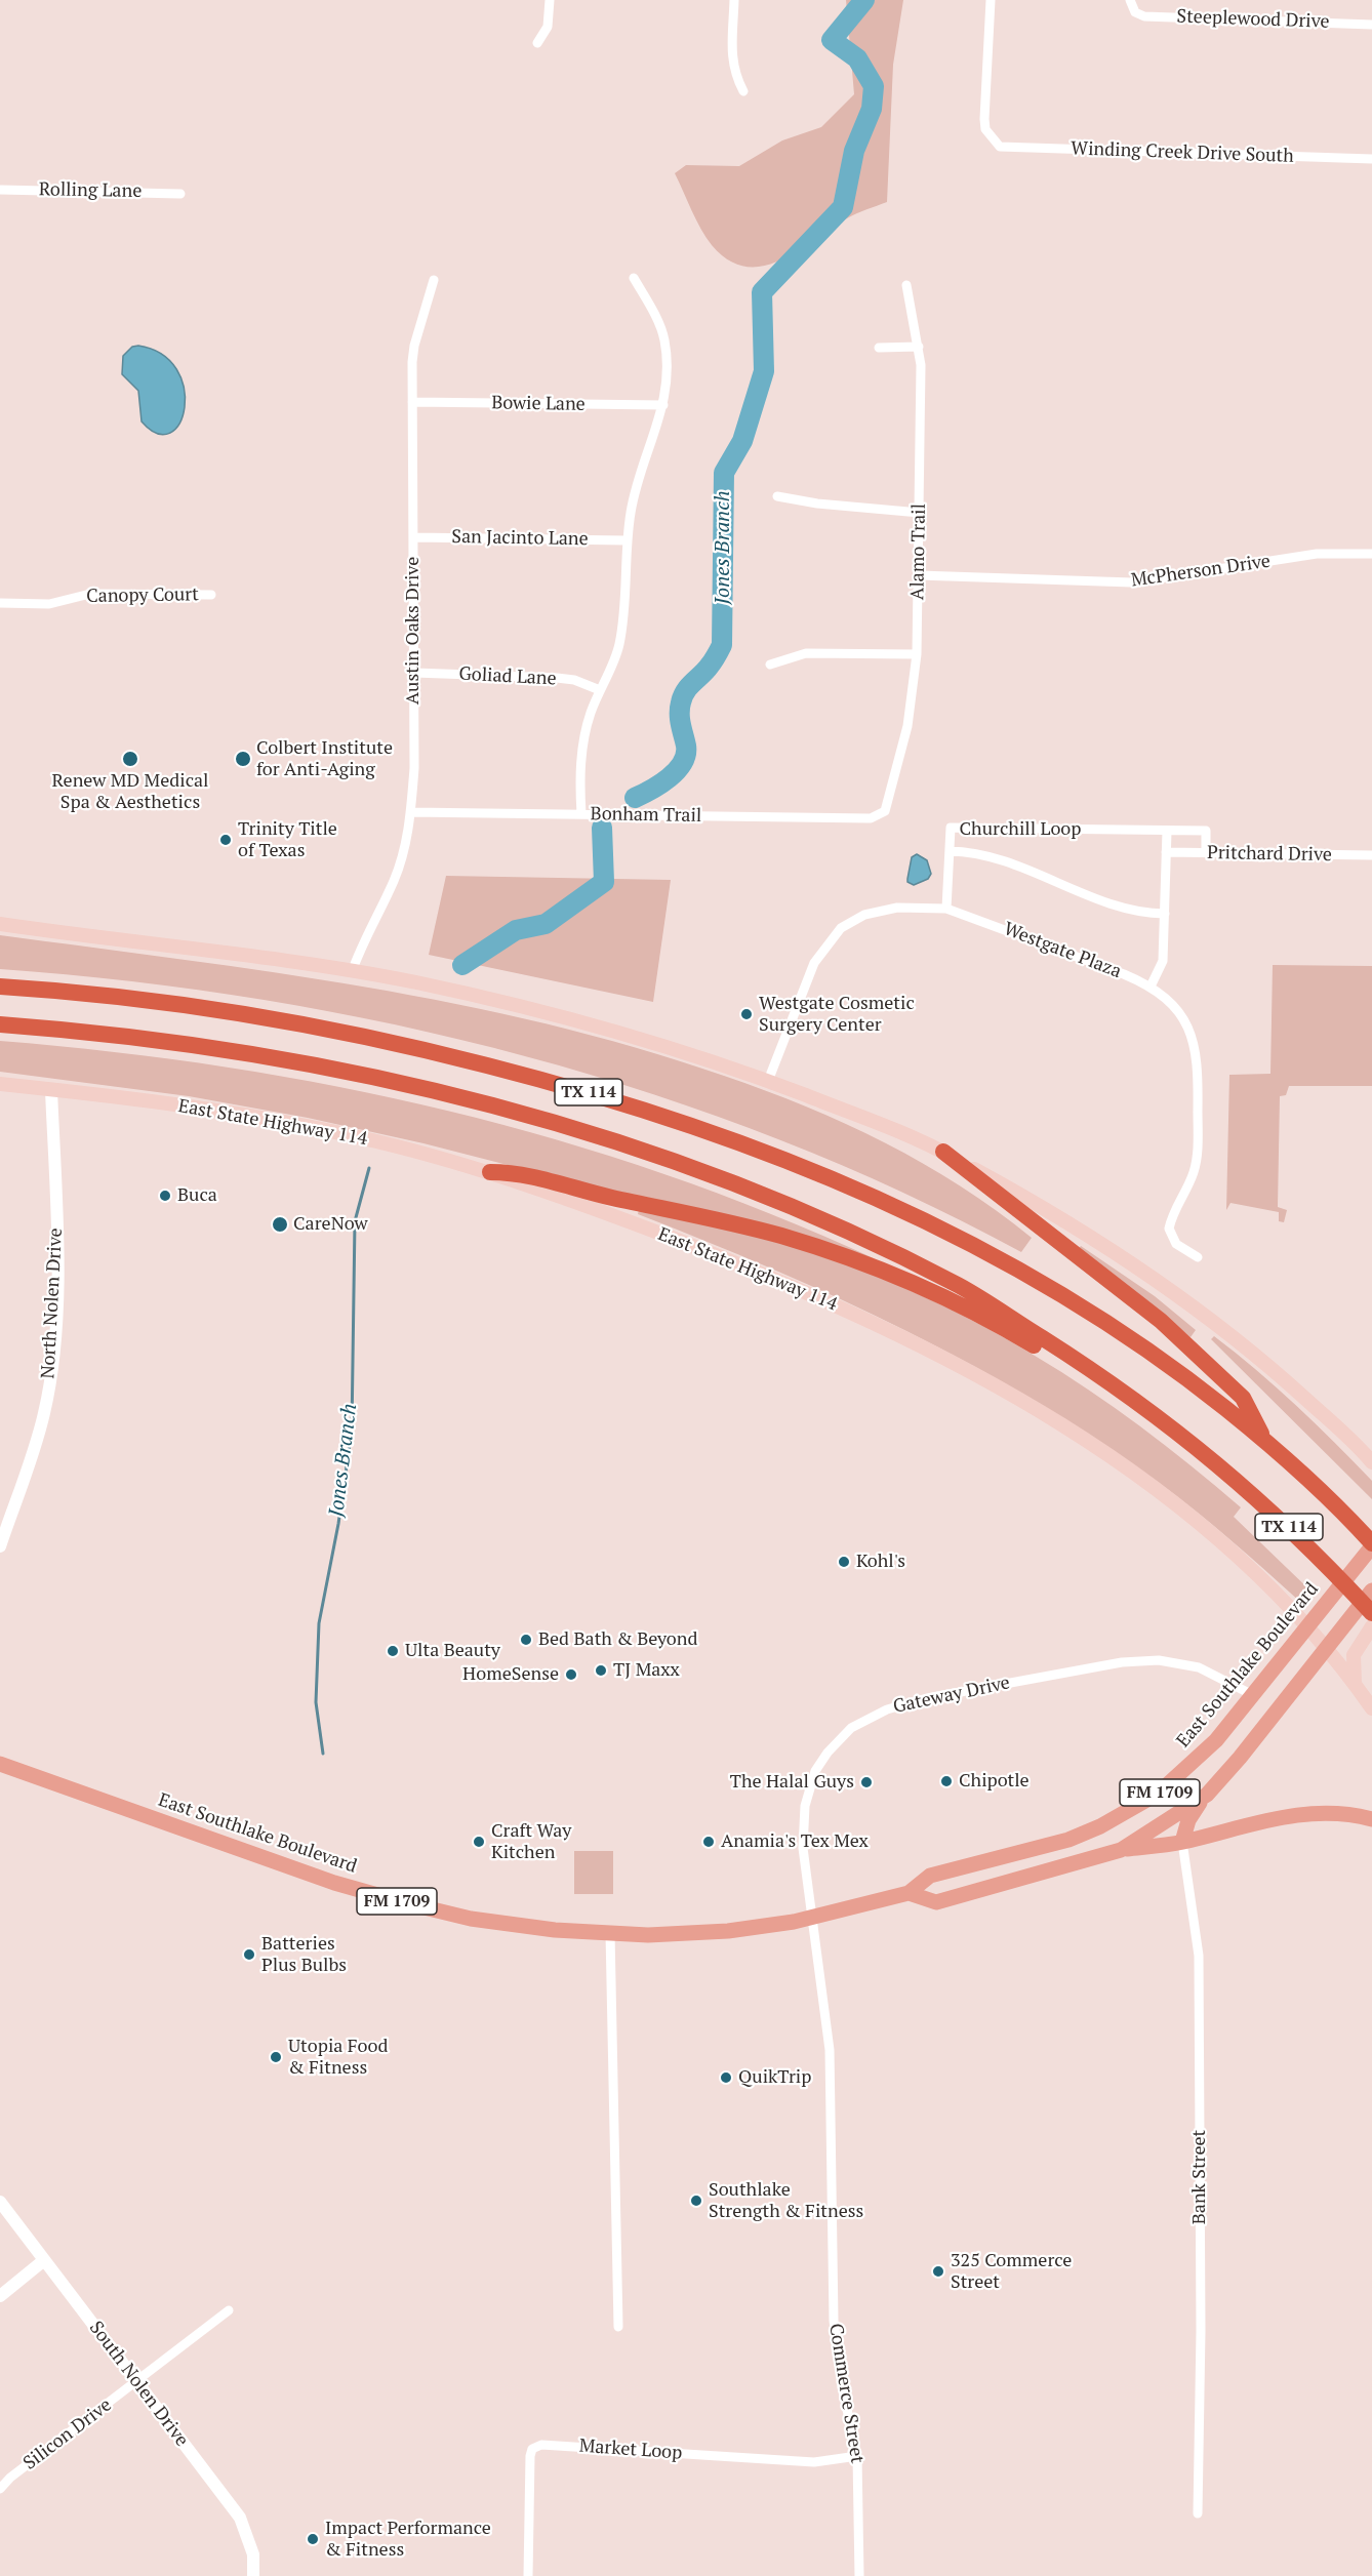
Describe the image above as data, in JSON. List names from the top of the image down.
{
  "streets": {
    "highway": ["TX 114"],
    "main road": ["East State Highway 114", "East Southlake Boulevard", "FM 1709"],
    "street": [
      "Steeplewood Drive",
      "Winding Creek Drive South",
      "Rolling Lane",
      "Bowie Lane",
      "San Jacinto Lane",
      "Alamo Trail",
      "McPherson Drive",
      "Canopy Court",
      "Austin Oaks Drive",
      "Goliad Lane",
      "Bonham Trail",
      "Churchill Loop",
      "Pritchard Drive",
      "Westgate Plaza",
      "North Nolen Drive",
      "Gateway Drive",
      "Bank Street",
      "South Nolen Drive",
      "Commerce Street",
      "Silicon Drive",
      "Market Loop"
    ]
  },
  "crossings": [
    ["Bowie Lane", "Austin Oaks Drive"],
    ["San Jacinto Lane", "Austin Oaks Drive"],
    ["Alamo Trail", "McPherson Drive"],
    ["Alamo Trail", "Bonham Trail"],
    ["Austin Oaks Drive", "Goliad Lane"],
    ["Austin Oaks Drive", "Bonham Trail"],
    ["Churchill Loop", "Pritchard Drive"],
    ["Churchill Loop", "Westgate Plaza"],
    ["TX 114", "East Southlake Boulevard"],
    ["East State Highway 114", "North Nolen Drive"],
    ["East State Highway 114", "East Southlake Boulevard"],
    ["East State Highway 114", "FM 1709"],
    ["East Southlake Boulevard", "Gateway Drive"],
    ["East Southlake Boulevard", "FM 1709"],
    ["East Southlake Boulevard", "Commerce Street"],
    ["Gateway Drive", "Commerce Street"],
    ["South Nolen Drive", "Silicon Drive"],
    ["Commerce Street", "Market Loop"]
  ],
  "water": ["Jones Branch"],
  "places": [
    "Renew MD Medical Spa & Aesthetics",
    "Colbert Institute for Anti-Aging",
    "Trinity Title of Texas",
    "Westgate Cosmetic Surgery Center",
    "Buca",
    "CareNow",
    "Kohl's",
    "Bed Bath & Beyond",
    "Ulta Beauty",
    "TJ Maxx",
    "HomeSense",
    "Chipotle",
    "The Halal Guys",
    "Craft Way Kitchen",
    "Anamia's Tex Mex",
    "Batteries Plus Bulbs",
    "Utopia Food & Fitness",
    "QuikTrip",
    "Southlake Strength & Fitness",
    "325 Commerce Street",
    "Impact Performance & Fitness"
  ]
}
